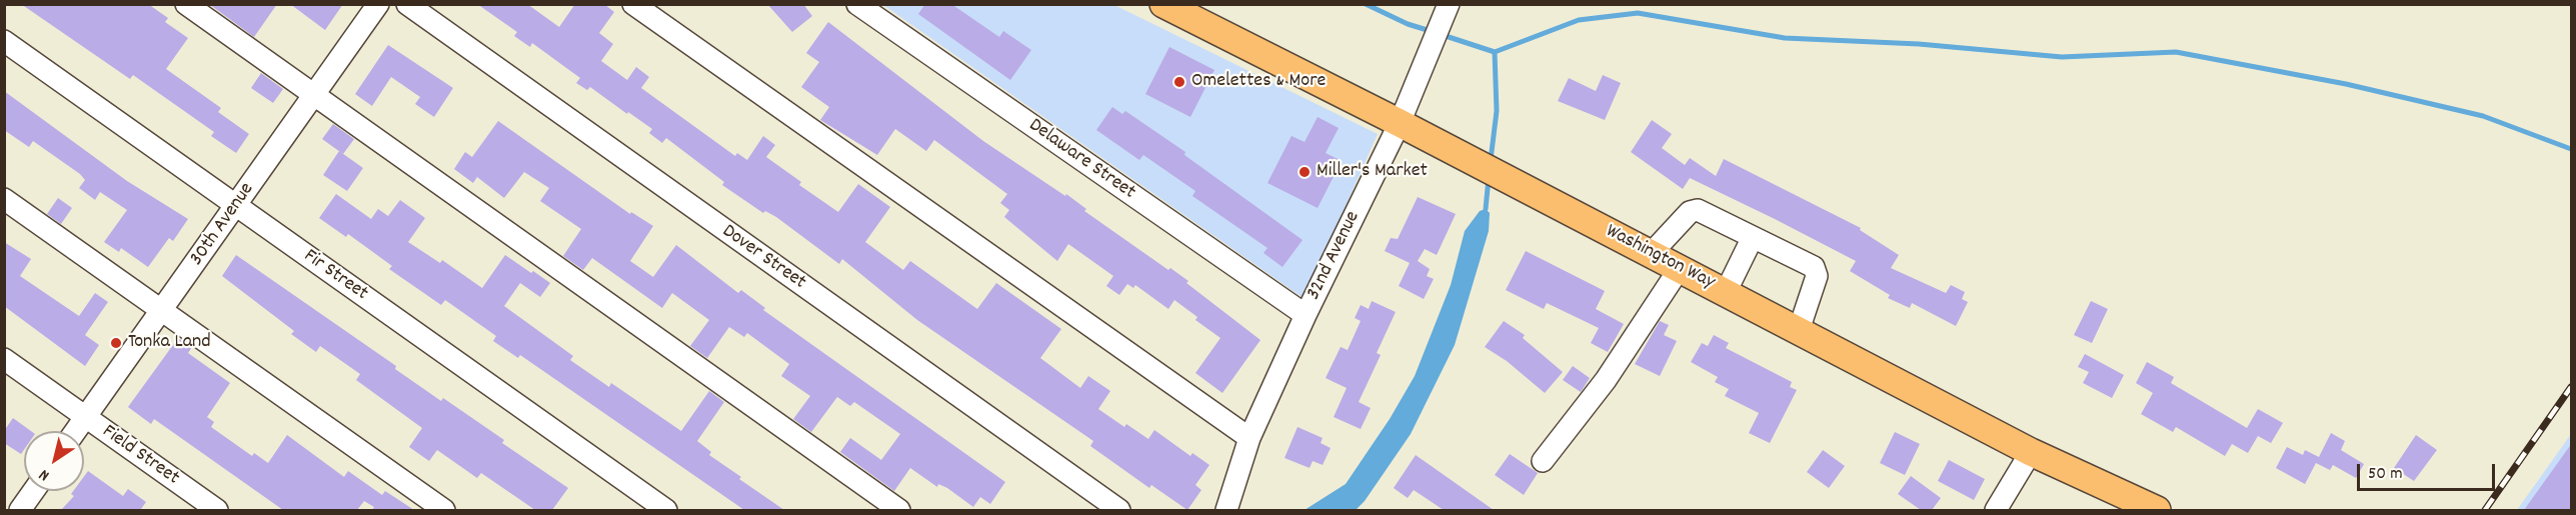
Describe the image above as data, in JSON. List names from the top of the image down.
{
  "streets": {
    "main road": ["Washington Way"],
    "street": [
      "Delaware Street",
      "30th Avenue",
      "32nd Avenue",
      "Dover Street",
      "Fir Street",
      "Field Street"
    ]
  },
  "crossings": [
    ["Delaware Street", "32nd Avenue"],
    ["30th Avenue", "Fir Street"],
    ["30th Avenue", "Field Street"],
    ["32nd Avenue", "Washington Way"]
  ],
  "places": ["Omelettes & More", "Miller's Market", "Tonka Land"],
  "scale_bar": "50 m",
  "north": "bottom left"
}
